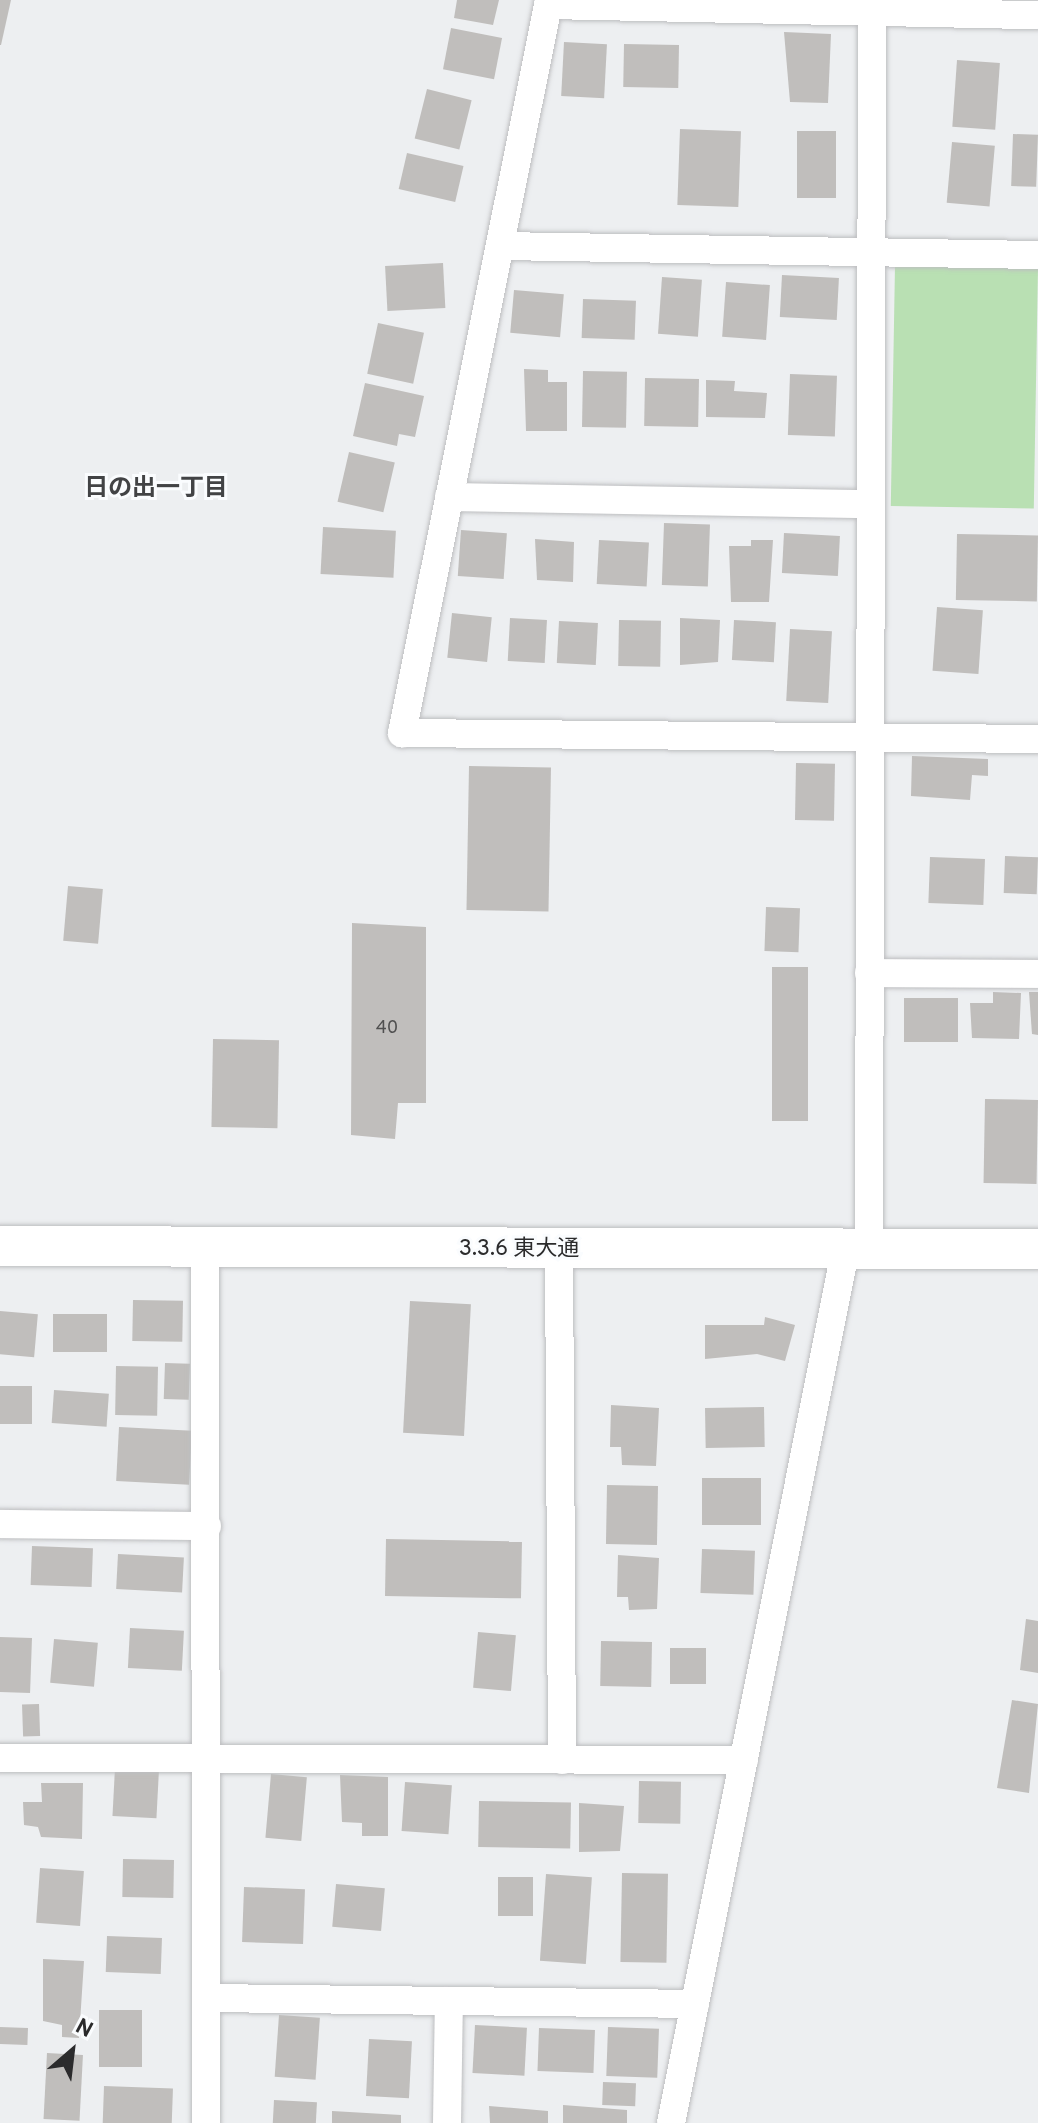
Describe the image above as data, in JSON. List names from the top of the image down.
{
  "streets": {
    "street": ["3.3.6 東大通"]
  },
  "districts": ["日の出一丁目"],
  "house_numbers": ["40"],
  "north": "top right"
}
